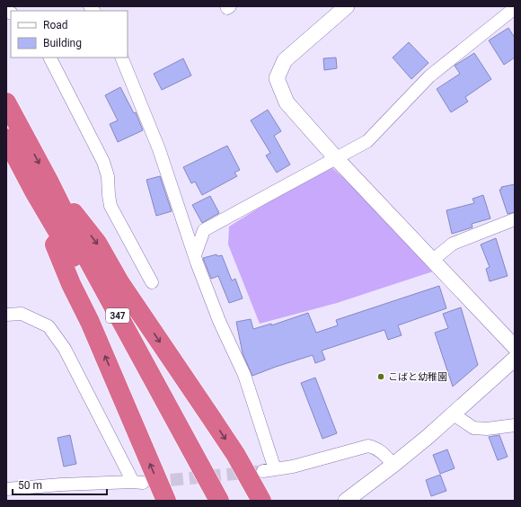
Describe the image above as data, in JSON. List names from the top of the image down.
{
  "streets": {
    "highway": ["347"]
  },
  "places": ["こばと幼稚園"],
  "legend": ["Road", "Building"],
  "scale_bar": "50 m"
}
